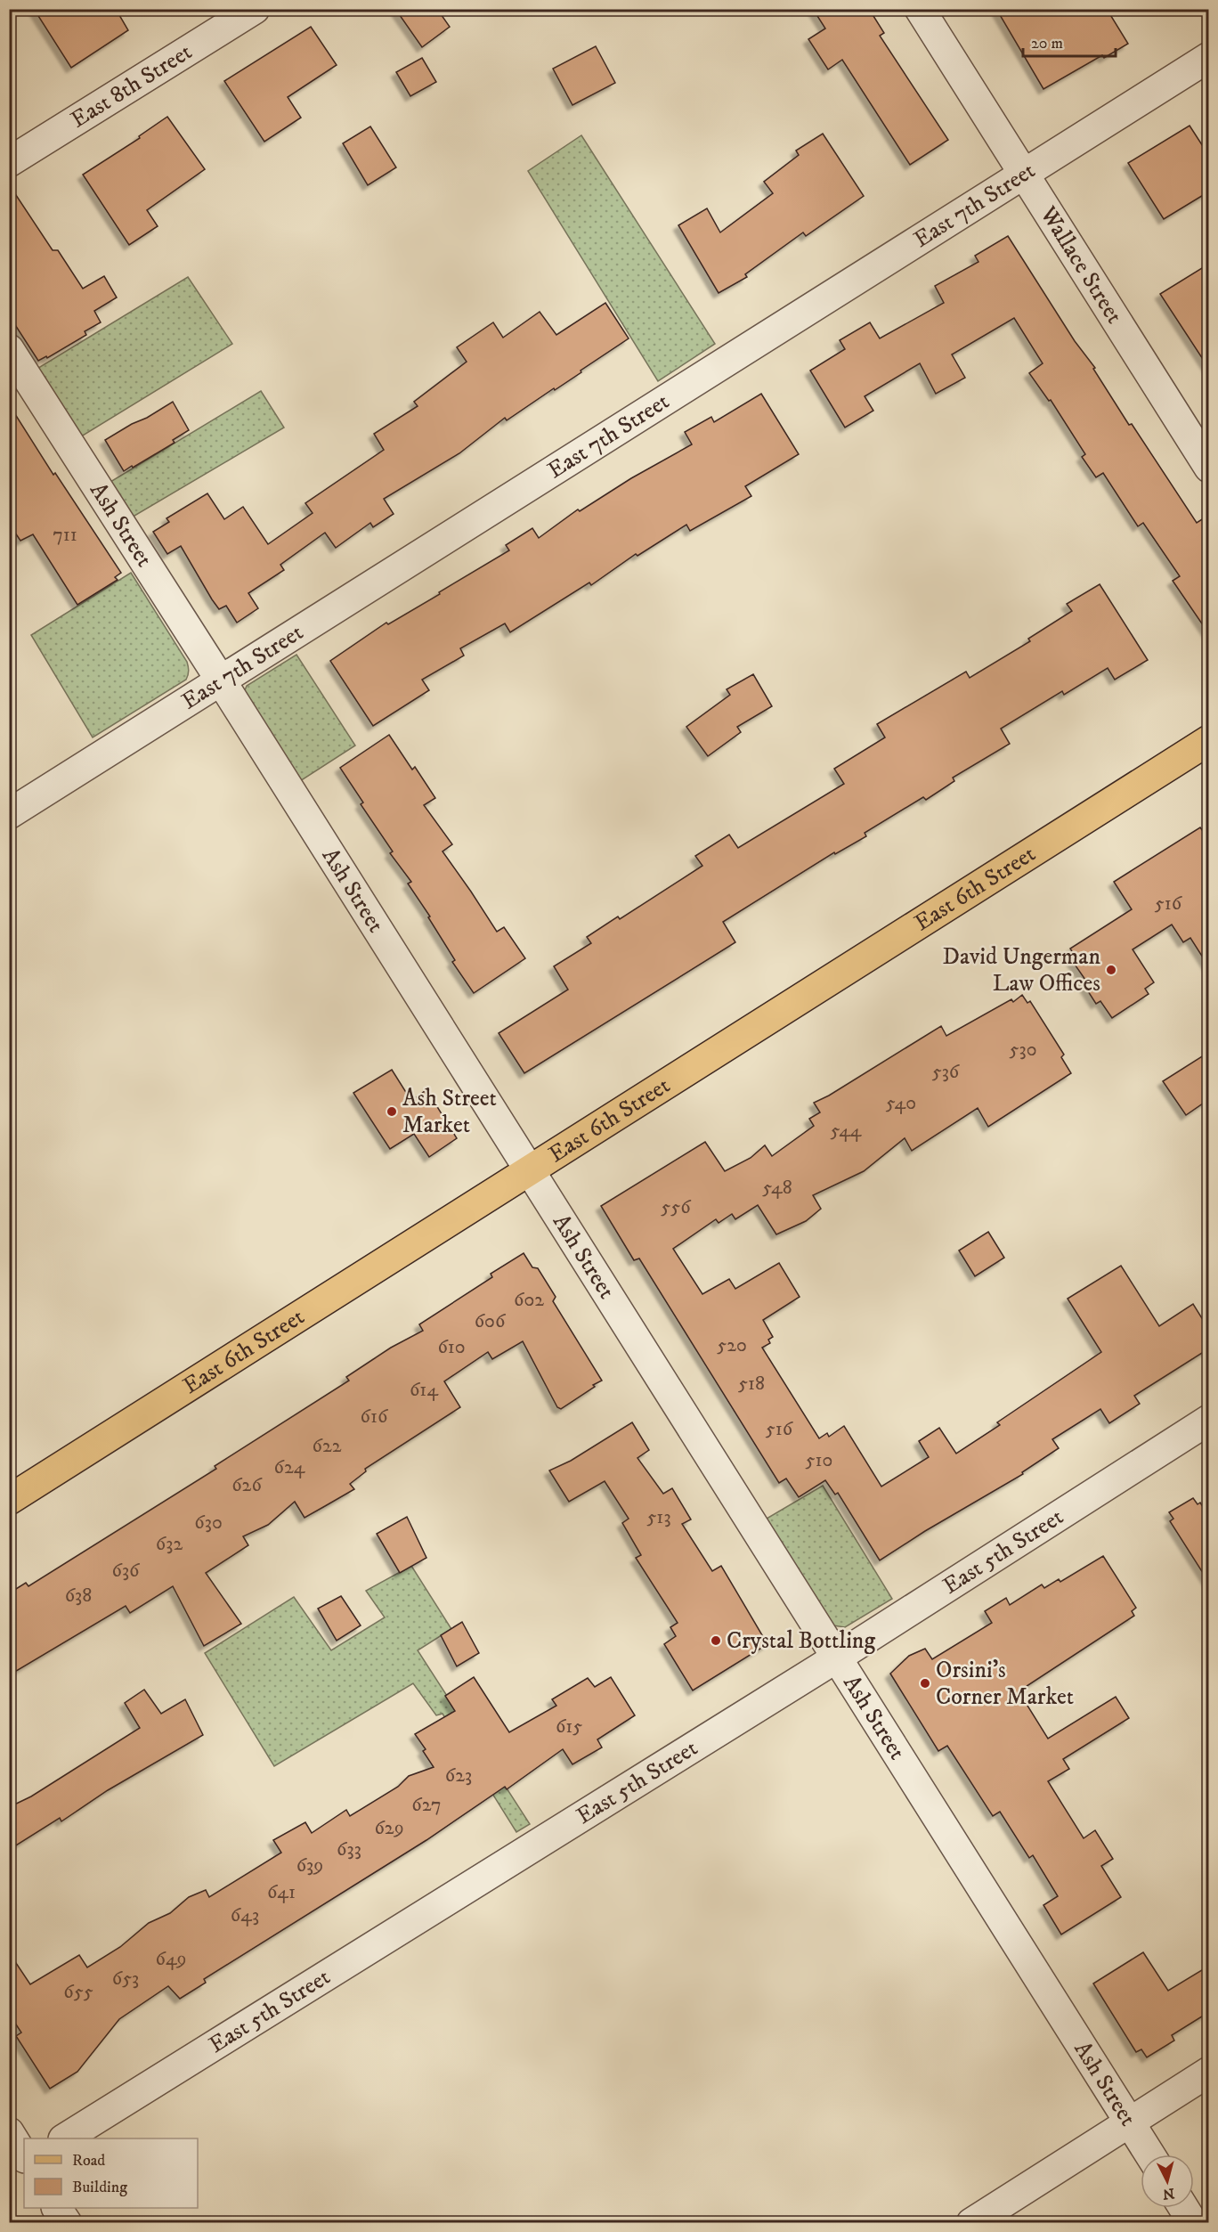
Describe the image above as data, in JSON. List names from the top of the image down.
{
  "streets": {
    "main road": ["East 6th Street"],
    "street": [
      "East 8th Street",
      "East 7th Street",
      "Wallace Street",
      "Ash Street",
      "East 5th Street"
    ]
  },
  "crossings": [
    ["East 7th Street", "Wallace Street"],
    ["East 7th Street", "Ash Street"],
    ["Ash Street", "East 6th Street"],
    ["Ash Street", "East 5th Street"]
  ],
  "places": [
    "David Ungerman Law Offices",
    "Ash Street Market",
    "Crystal Bottling",
    "Orsini's Corner Market"
  ],
  "house_numbers": [
    "711",
    "516",
    "530",
    "536",
    "540",
    "544",
    "548",
    "556",
    "602",
    "606",
    "520",
    "610",
    "518",
    "614",
    "616",
    "516",
    "622",
    "510",
    "624",
    "626",
    "513",
    "630",
    "632",
    "636",
    "638",
    "615",
    "623",
    "627",
    "629",
    "633",
    "639",
    "641",
    "643",
    "649",
    "653",
    "655"
  ],
  "legend": ["Road", "Building"],
  "scale_bar": "20 m",
  "north": "bottom"
}
